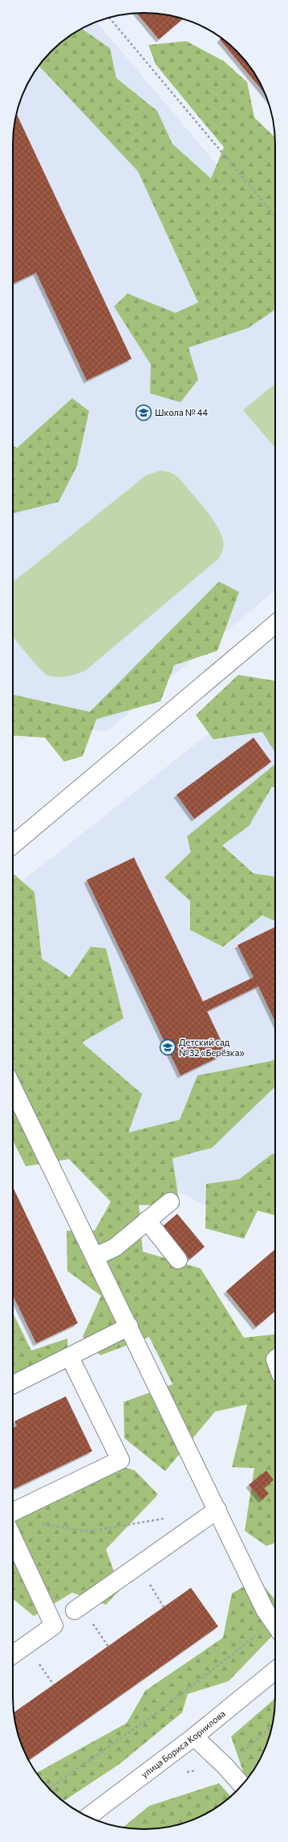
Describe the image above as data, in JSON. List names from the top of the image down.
{
  "streets": {
    "street": ["улица Бориса Корнилова"]
  },
  "places": {
    "school or university": ["Школа № 44", "Детский сад №32 «Берёзка»"]
  }
}
